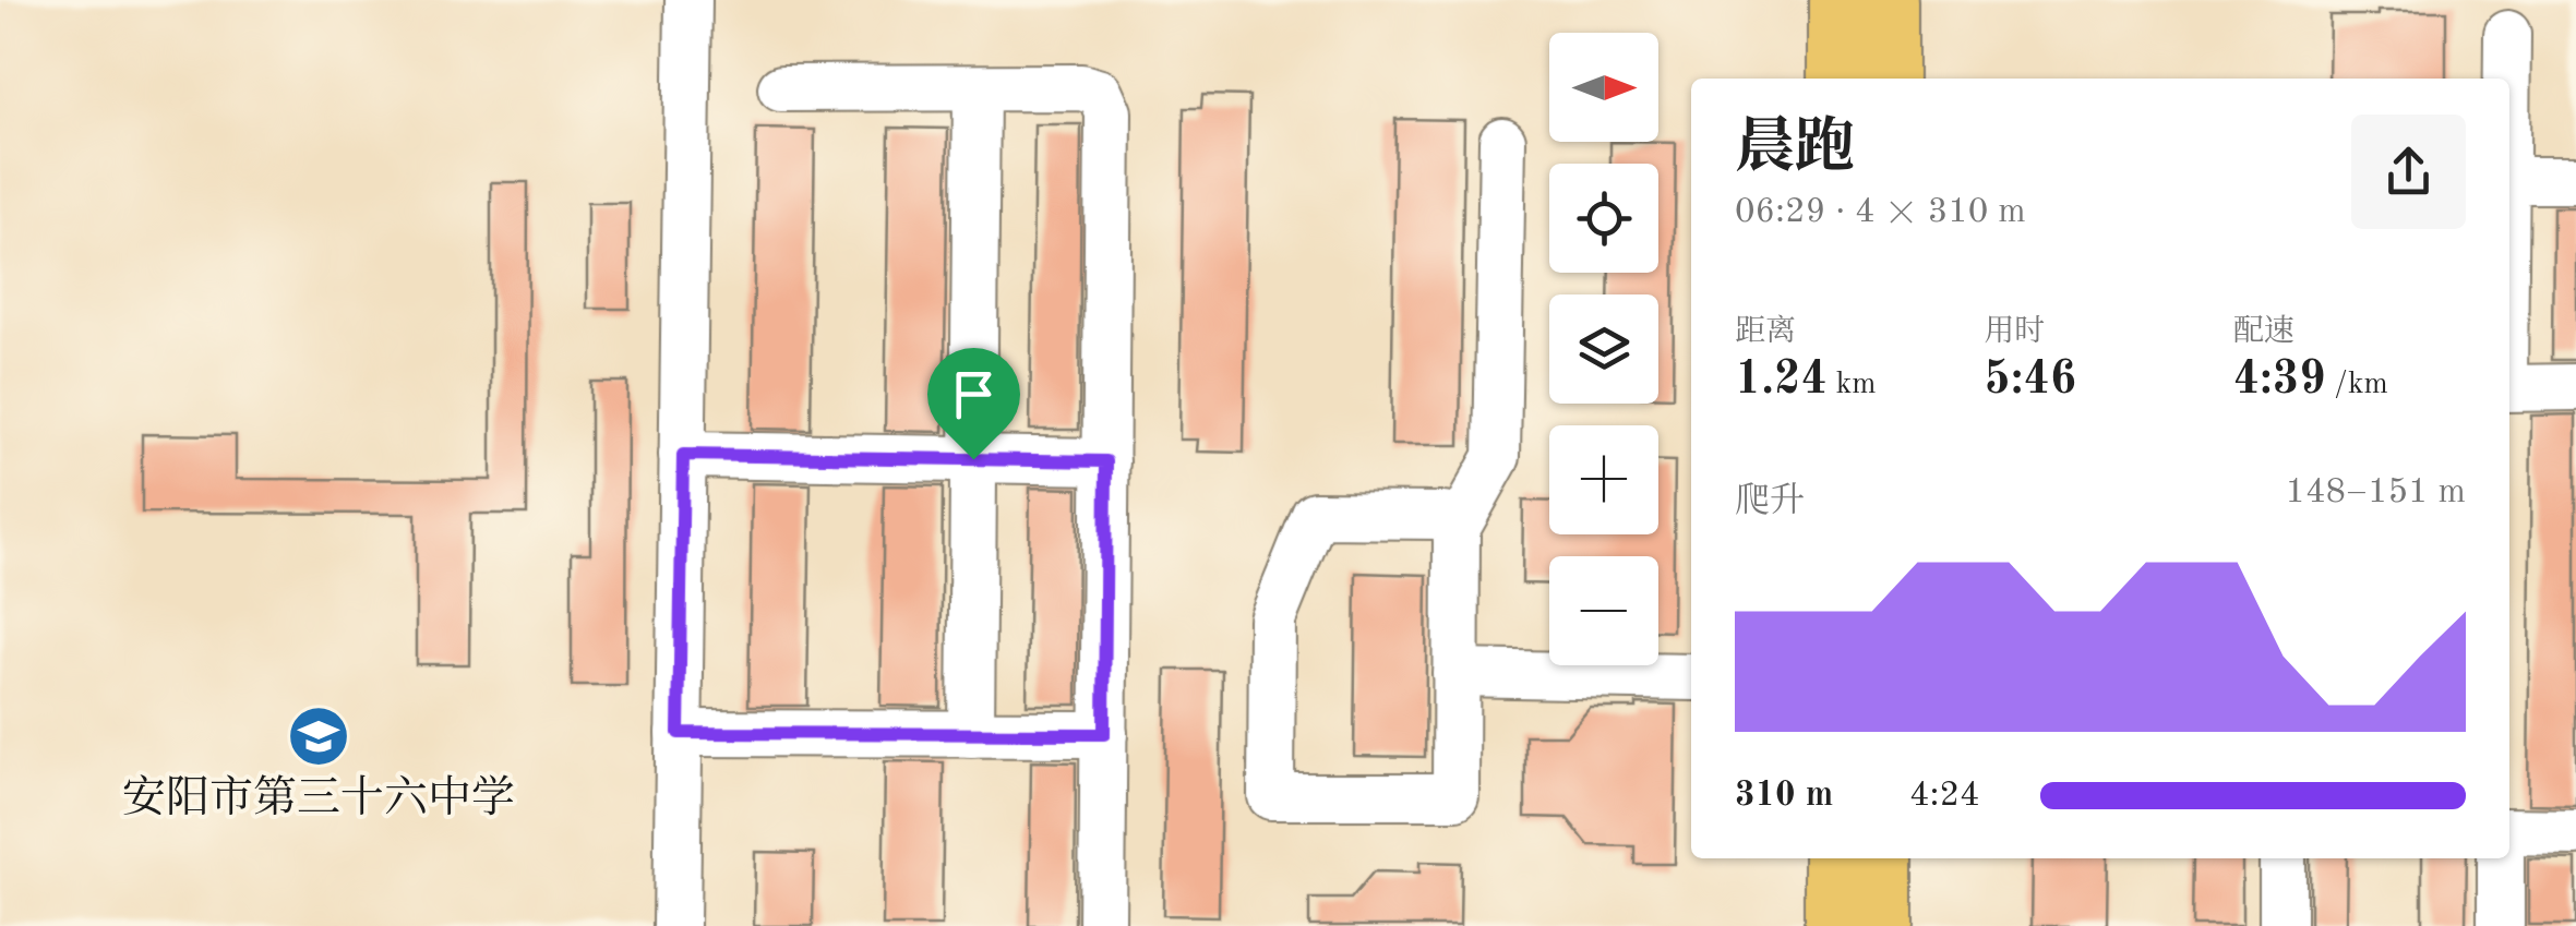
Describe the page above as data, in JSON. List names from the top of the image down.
{
  "places": {
    "school or university": ["安阳市第三十六中学"]
  },
  "north": "right",
  "page": {
    "map_buttons": ["+", "−"],
    "heading": ["晨跑", "06:29 · 4 × 310 m"],
    "stats": [
      ["距离", "1.24 km"],
      ["用时", "5:46"],
      ["配速", "4:39 /km"]
    ],
    "chart": ["爬升", "148–151 m"],
    "list": [
      {
        "name": "310 m",
        "note": "4:24"
      }
    ]
  }
}
